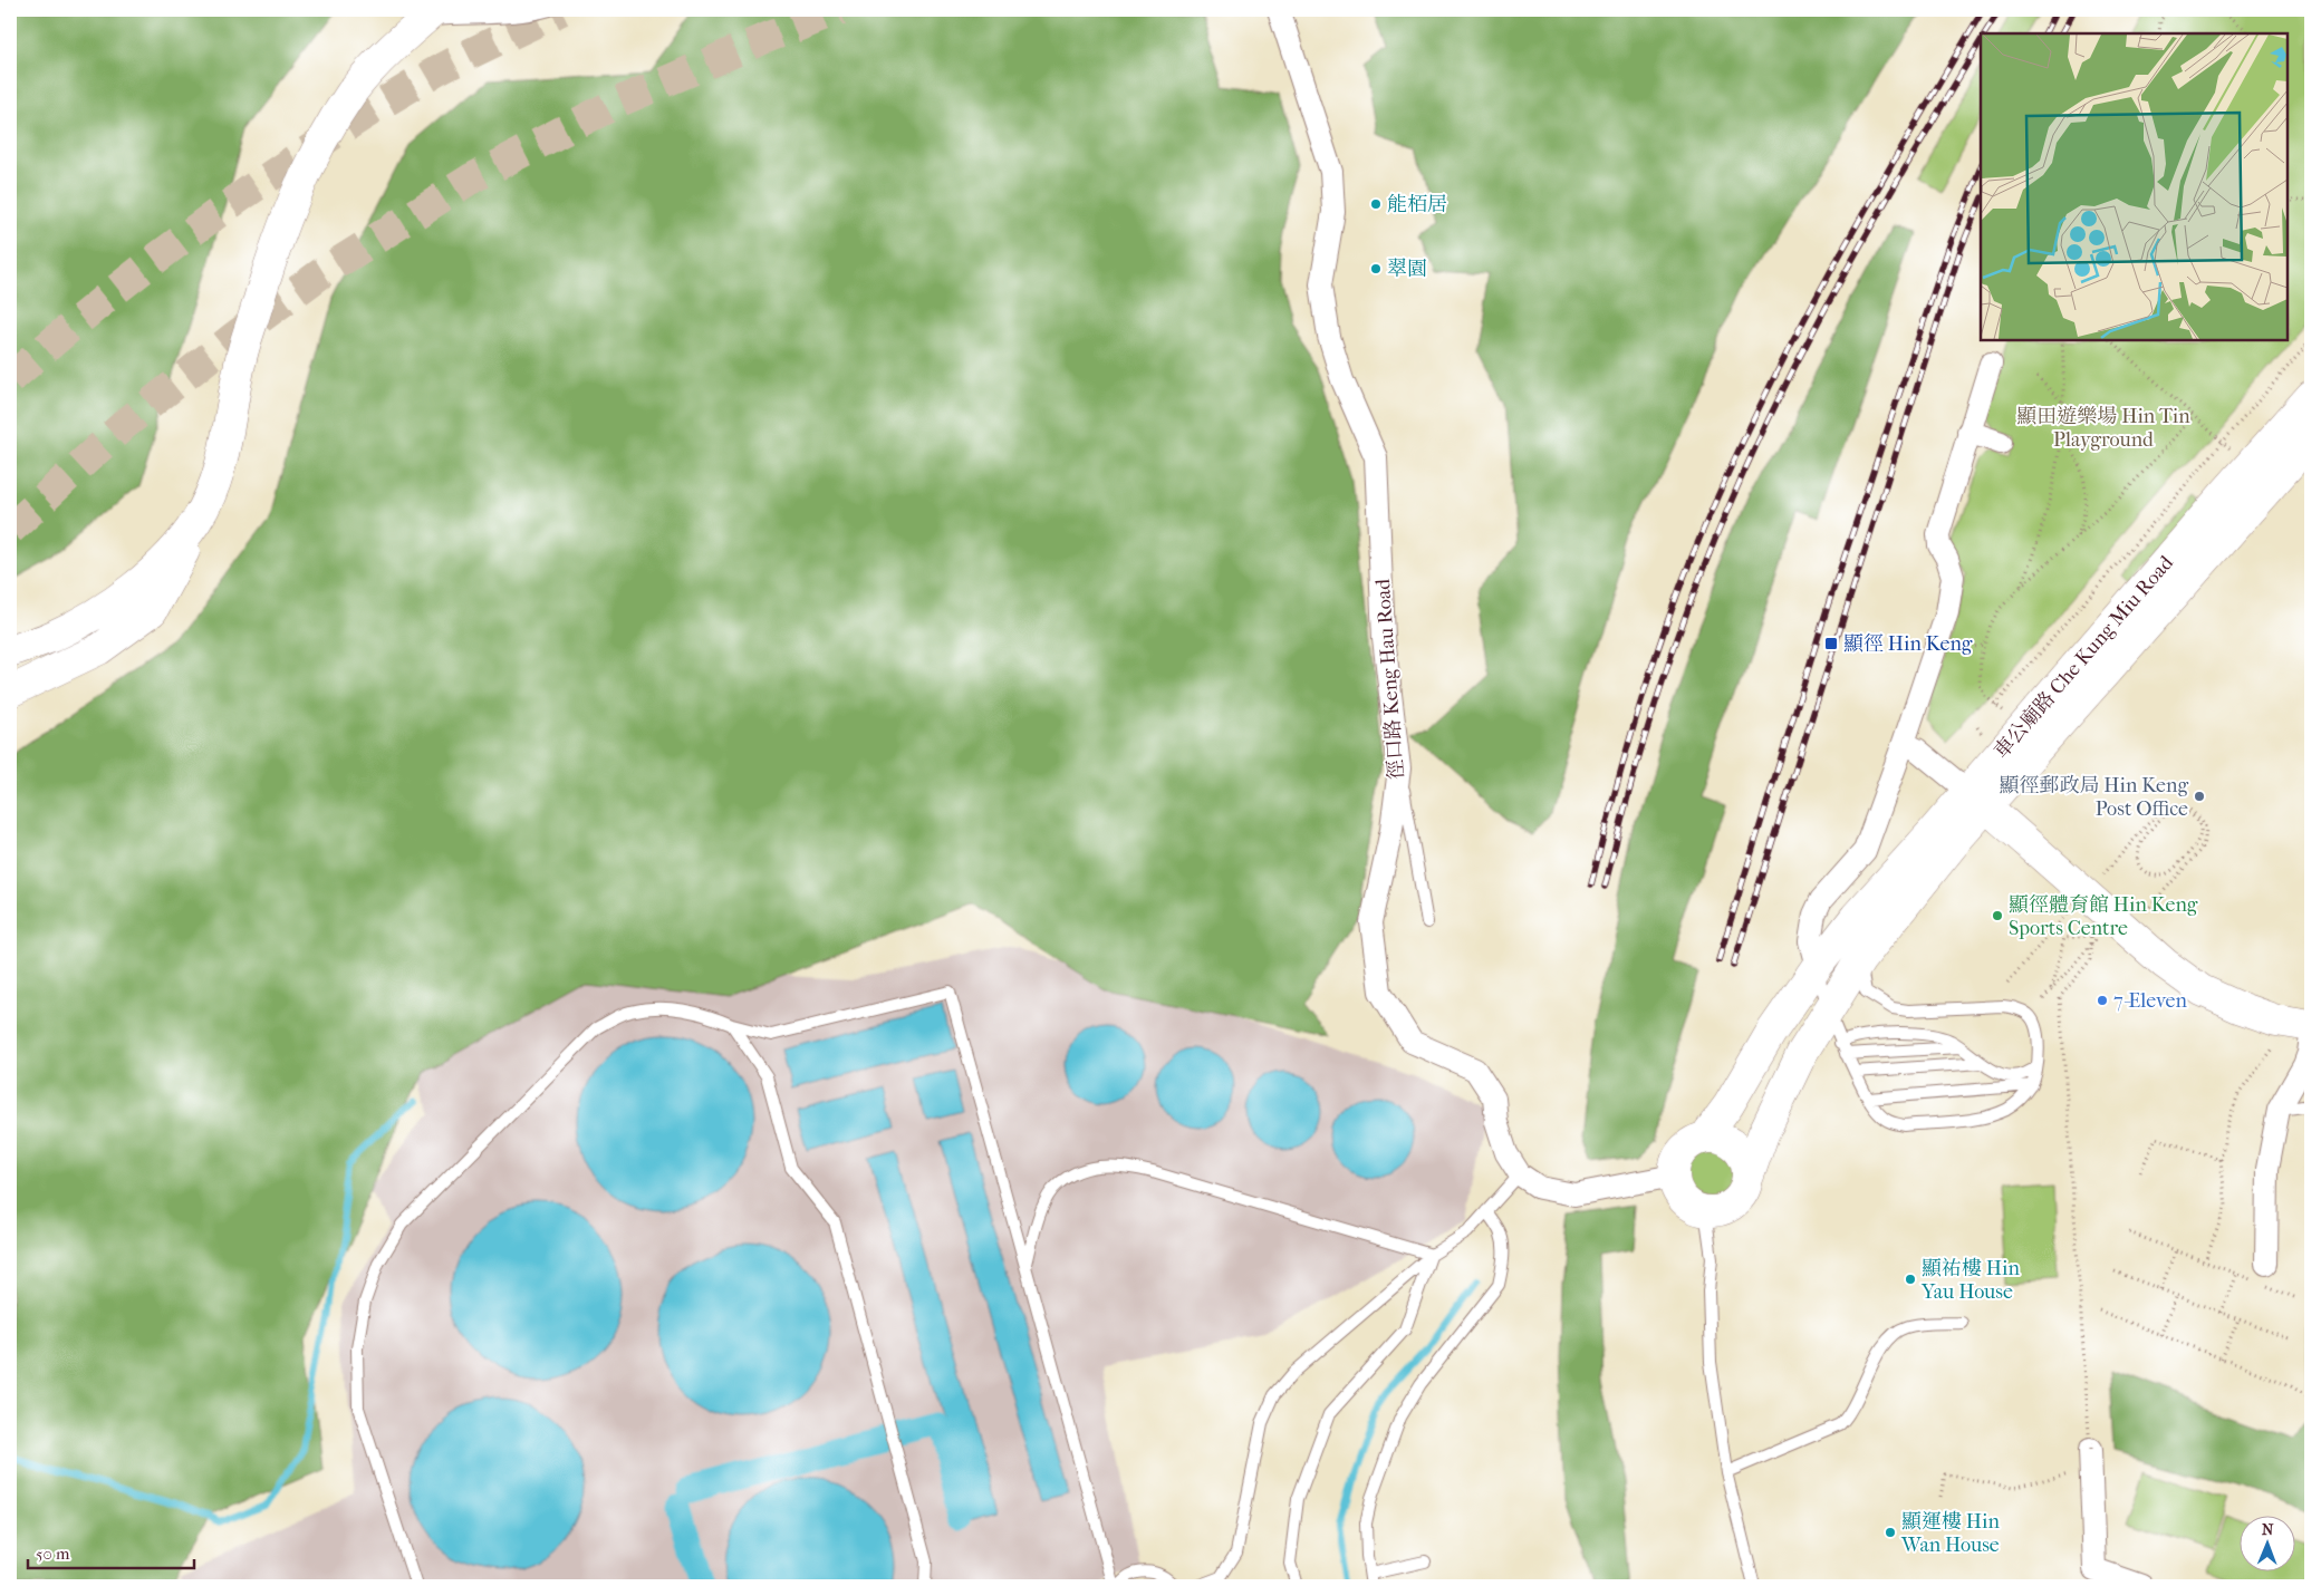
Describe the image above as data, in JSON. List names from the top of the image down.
{
  "streets": {
    "main road": ["車公廟路 Che Kung Miu Road"],
    "street": ["徑口路 Keng Hau Road"]
  },
  "crossings": [
    ["車公廟路 Che Kung Miu Road", "徑口路 Keng Hau Road"]
  ],
  "parks": ["顯田遊樂場 Hin Tin Playground"],
  "places": {
    "other": [
      "能栢居",
      "翠園",
      "顯徑郵政局 Hin Keng Post Office",
      "顯徑體育館 Hin Keng Sports Centre",
      "7-Eleven",
      "顯祐樓 Hin Yau House",
      "顯運樓 Hin Wan House"
    ],
    "transit": ["顯徑 Hin Keng"]
  },
  "scale_bar": "50 m",
  "north": "top"
}
